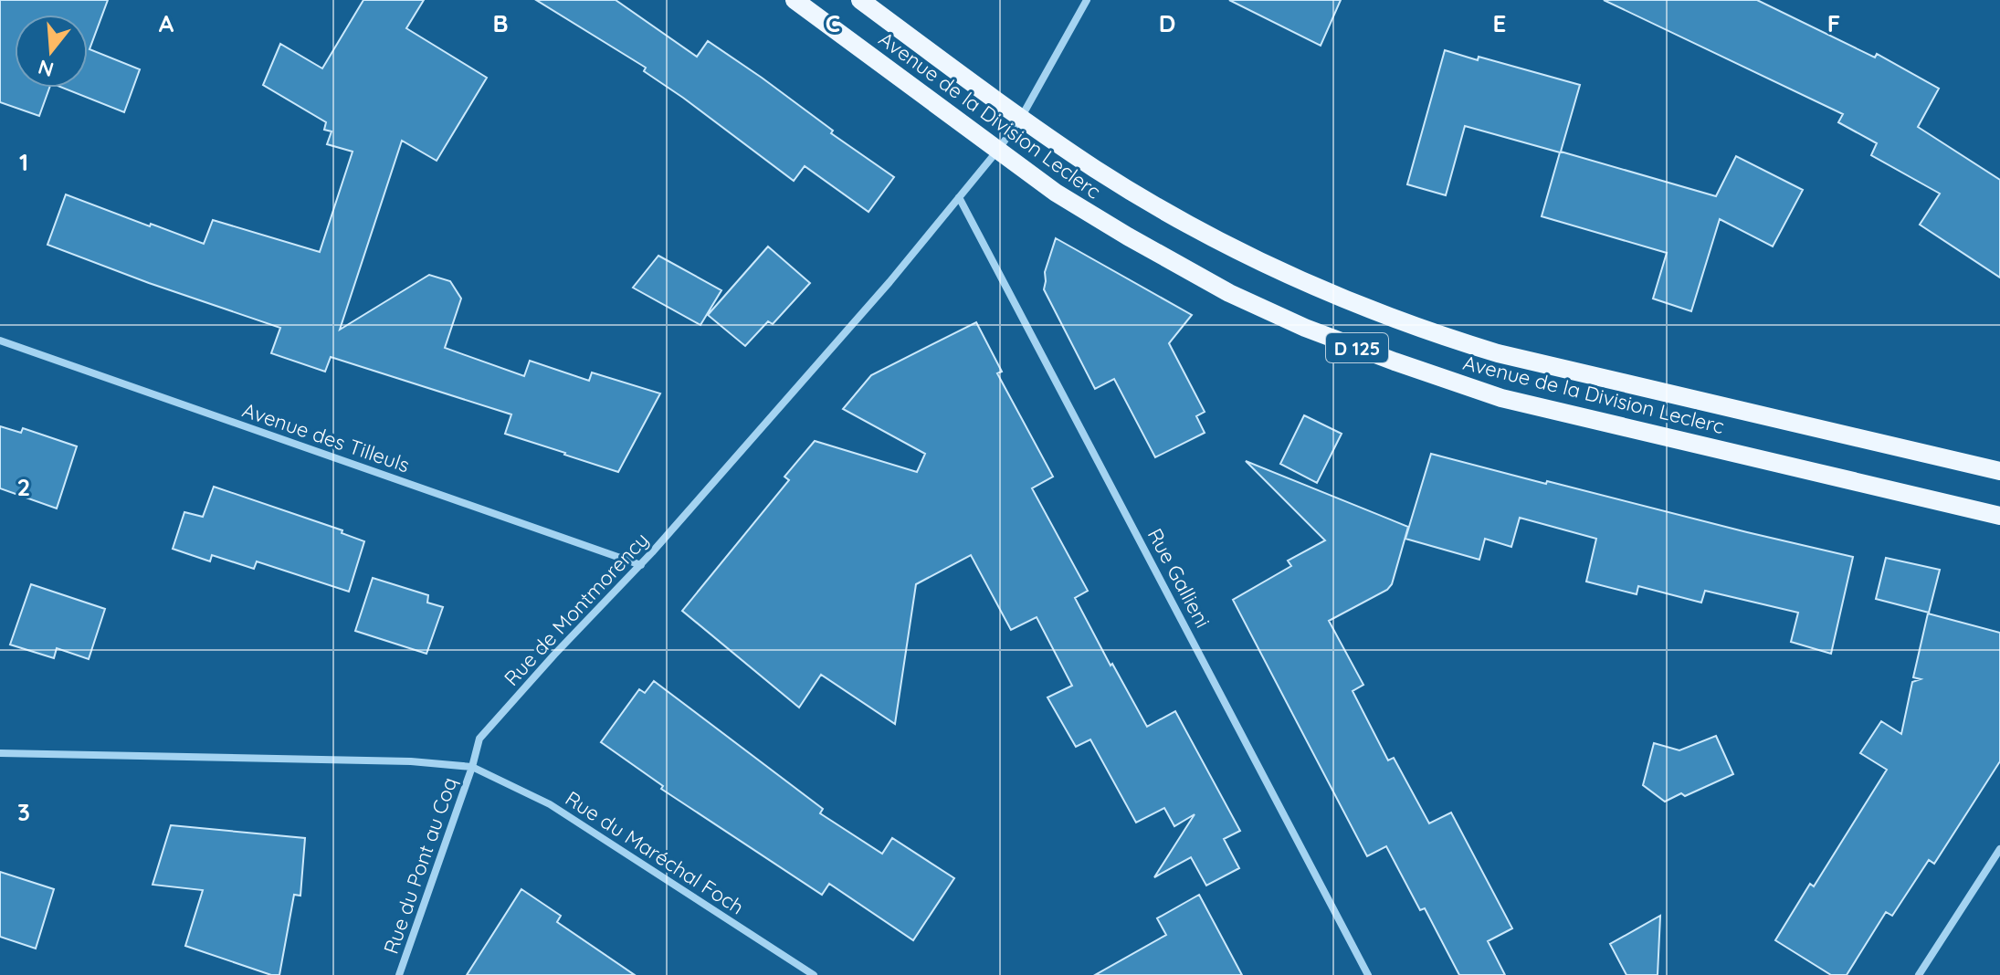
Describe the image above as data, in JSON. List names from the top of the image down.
{
  "streets": {
    "main road": ["Avenue de la Division Leclerc", "D 125"],
    "street": [
      "Avenue des Tilleuls",
      "Rue Gallieni",
      "Rue de Montmorency",
      "Rue du Maréchal Foch",
      "Rue du Pont au Coq"
    ]
  },
  "crossings": [
    ["Avenue de la Division Leclerc", "Rue de Montmorency"],
    ["Avenue des Tilleuls", "Rue de Montmorency"],
    ["Rue Gallieni", "Rue de Montmorency"],
    ["Rue de Montmorency", "Rue du Maréchal Foch"],
    ["Rue de Montmorency", "Rue du Pont au Coq"],
    ["Rue du Maréchal Foch", "Rue du Pont au Coq"]
  ],
  "north": "bottom",
  "grid": {
    "columns": [
      "A",
      "B",
      "C",
      "D",
      "E",
      "F"
    ],
    "rows": ["1", "2", "3"]
  }
}
